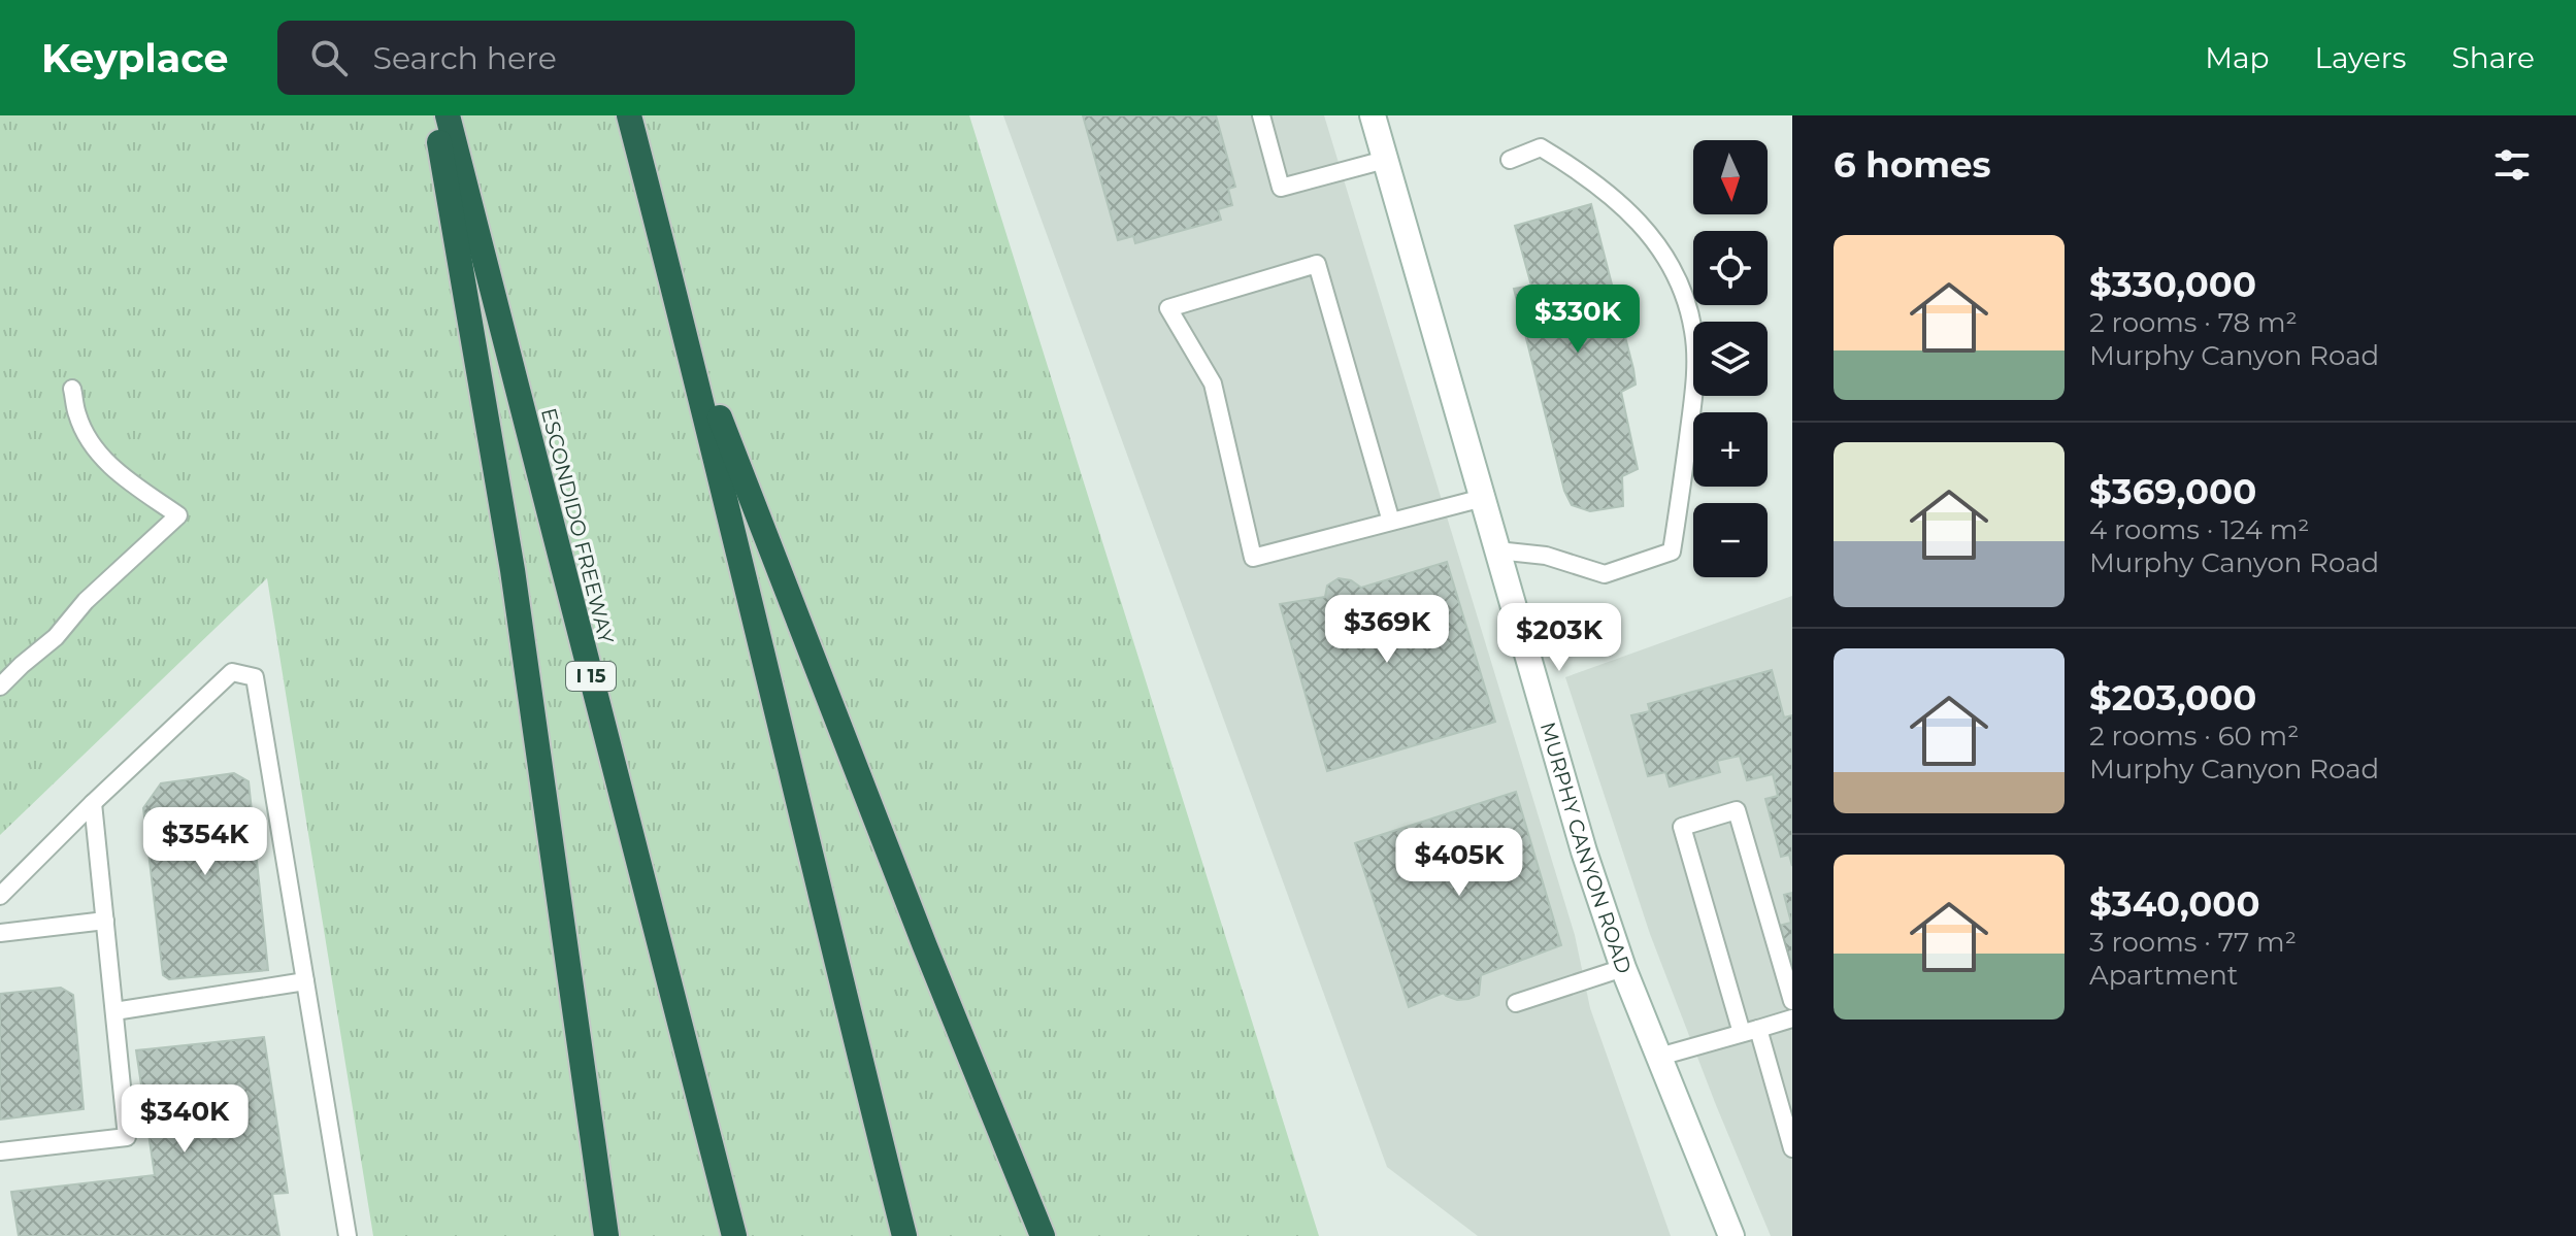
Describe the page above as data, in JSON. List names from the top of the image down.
{
  "streets": {
    "highway": ["ESCONDIDO FREEWAY", "I 15"],
    "main road": ["MURPHY CANYON ROAD"]
  },
  "north": "bottom",
  "page": {
    "header": "Keyplace",
    "search": "Search here",
    "nav": ["Map", "Layers", "Share"],
    "heading": "6 homes",
    "map_buttons": ["+", "−"],
    "list": [
      {
        "name": "$330,000",
        "note": "2 rooms · 78 m² · Murphy Canyon Road"
      },
      {
        "name": "$369,000",
        "note": "4 rooms · 124 m² · Murphy Canyon Road"
      },
      {
        "name": "$203,000",
        "note": "2 rooms · 60 m² · Murphy Canyon Road"
      },
      {
        "name": "$340,000",
        "note": "3 rooms · 77 m² · Apartment"
      }
    ],
    "price": [
      "$330K",
      "$369K",
      "$203K",
      "$354K",
      "$405K",
      "$340K"
    ]
  }
}
